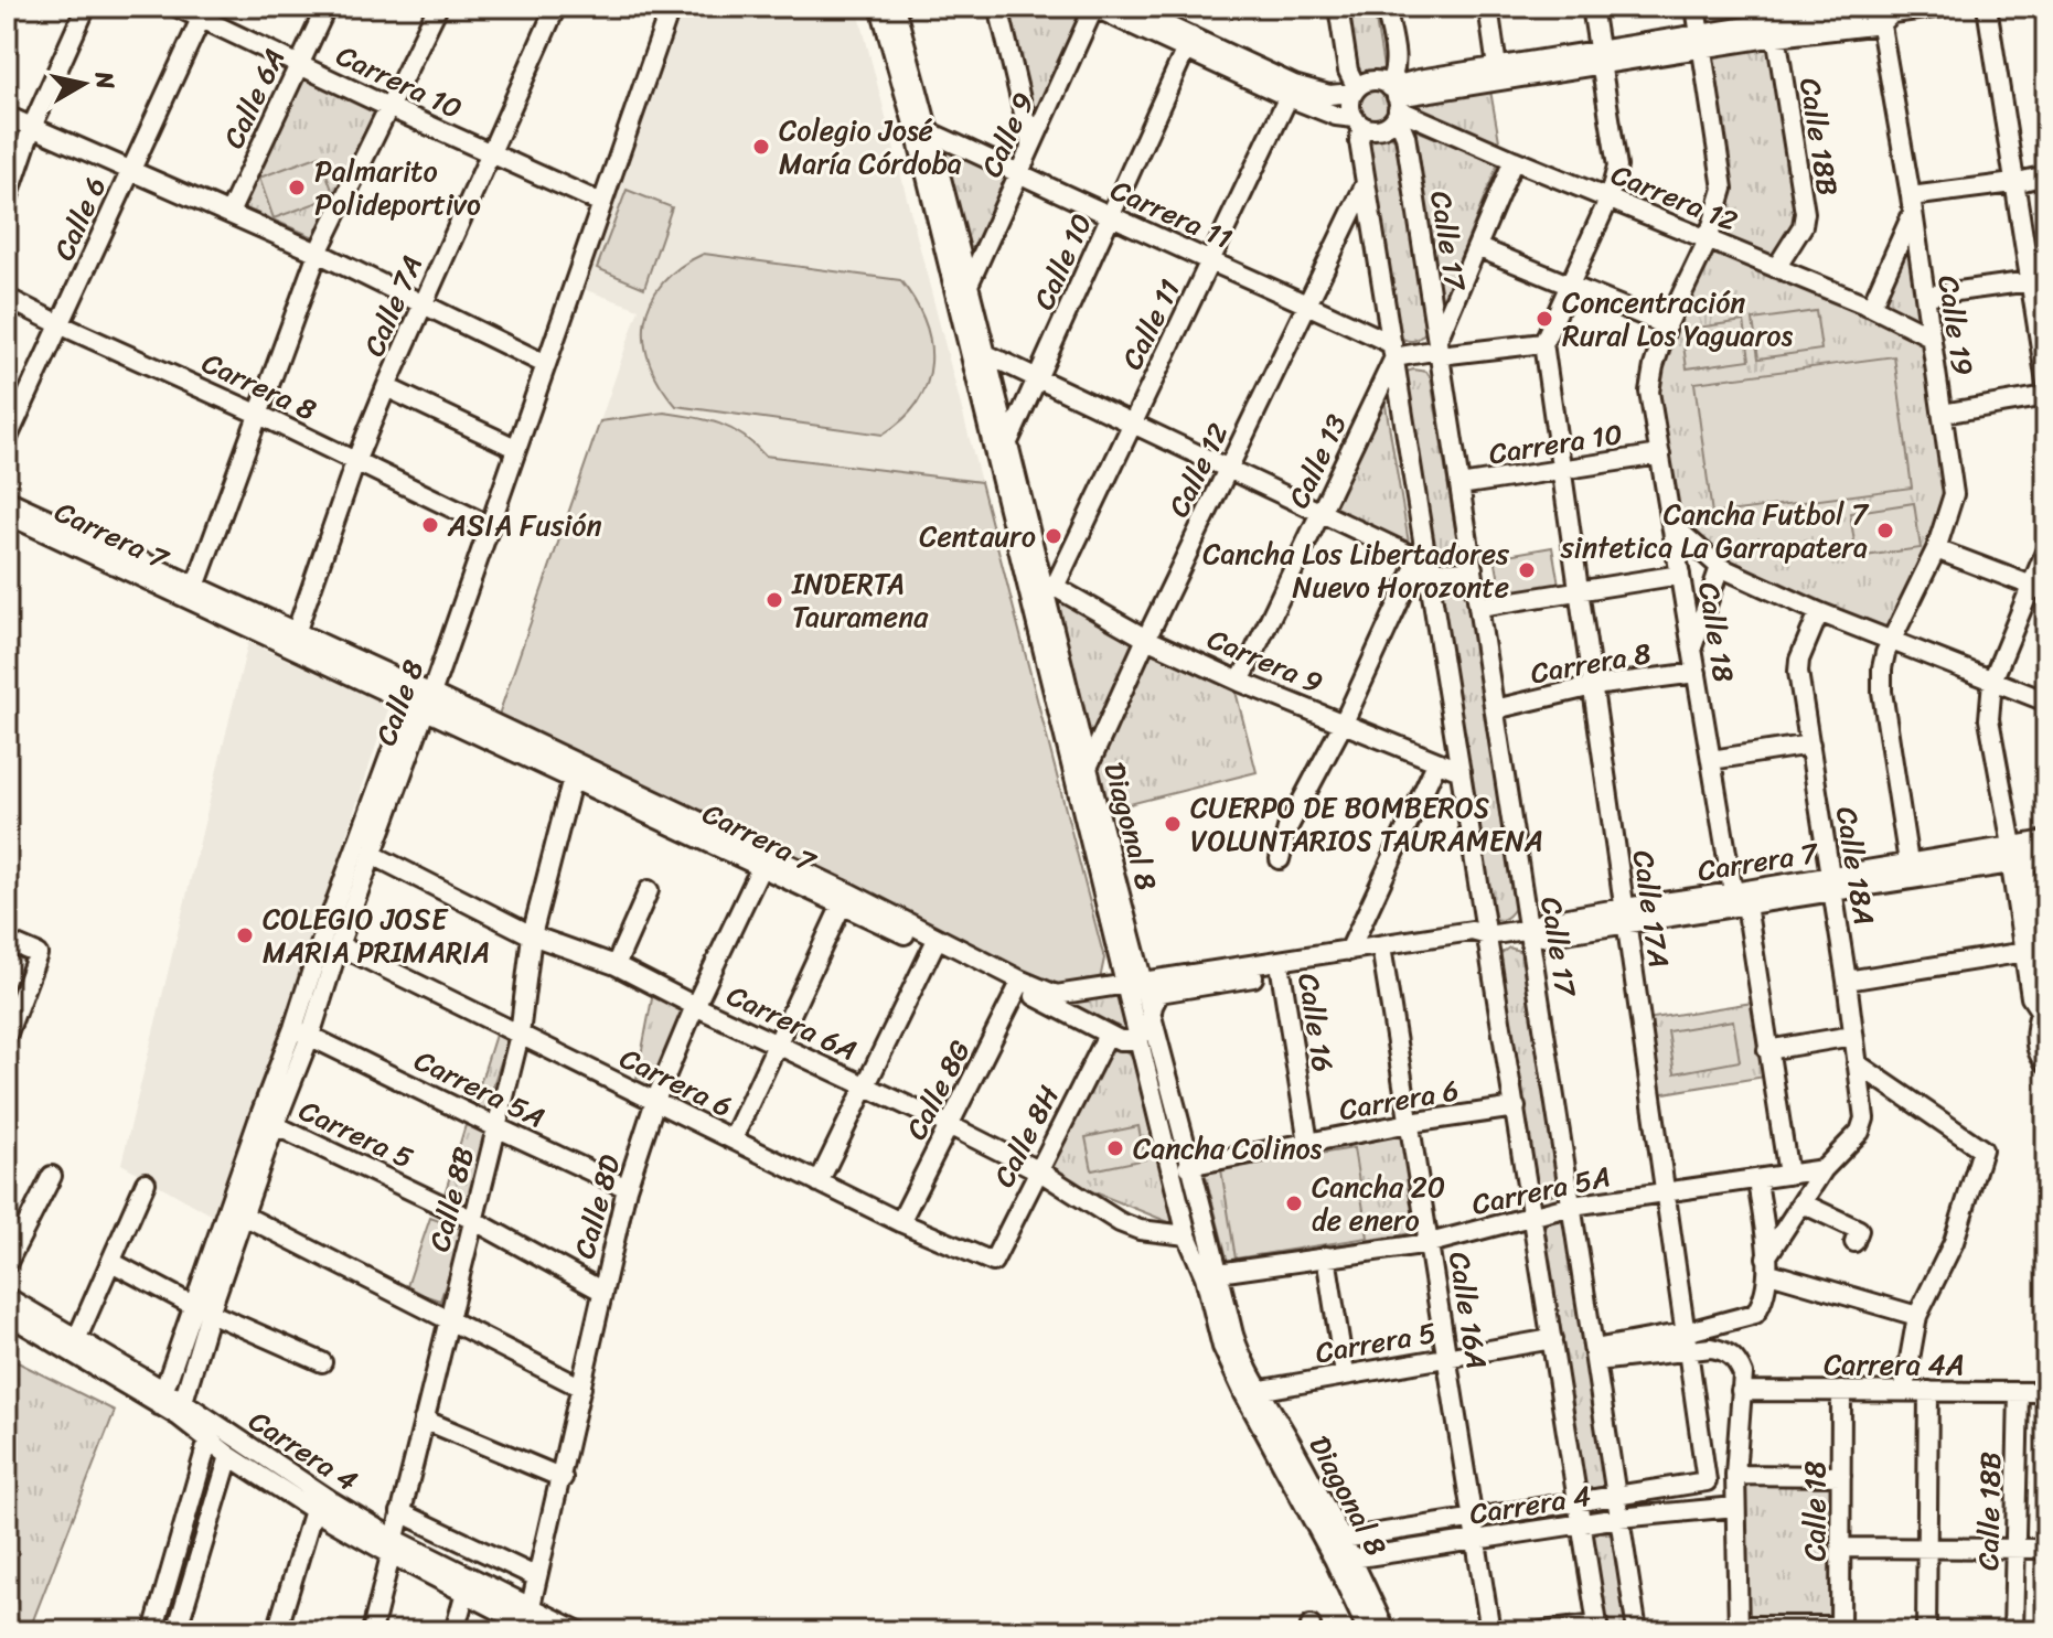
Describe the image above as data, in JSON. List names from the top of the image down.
{
  "streets": {
    "street": [
      "Carrera 10",
      "Calle 6A",
      "Calle 9",
      "Calle 18B",
      "Carrera 12",
      "Carrera 11",
      "Calle 6",
      "Calle 17",
      "Calle 10",
      "Calle 7A",
      "Calle 11",
      "Calle 19",
      "Carrera 8",
      "Calle 13",
      "Calle 12",
      "Carrera 7",
      "Calle 18",
      "Carrera 9",
      "Calle 8",
      "Diagonal 8",
      "Calle 18A",
      "Calle 17A",
      "Carrera 6A",
      "Calle 16",
      "Carrera 6",
      "Carrera 5A",
      "Calle 8G",
      "Carrera 5",
      "Calle 8H",
      "Calle 8B",
      "Calle 8D",
      "Calle 16A",
      "Carrera 4A",
      "Carrera 4"
    ]
  },
  "crossings": [
    ["Carrera 10", "Calle 6A"],
    ["Carrera 10", "Calle 6"],
    ["Carrera 10", "Calle 17"],
    ["Carrera 10", "Calle 7A"],
    ["Carrera 10", "Calle 18"],
    ["Carrera 10", "Calle 8"],
    ["Carrera 10", "Calle 17A"],
    ["Calle 9", "Carrera 11"],
    ["Calle 9", "Diagonal 8"],
    ["Calle 18B", "Carrera 12"],
    ["Calle 18B", "Carrera 4A"],
    ["Carrera 12", "Calle 17"],
    ["Carrera 12", "Calle 19"],
    ["Carrera 11", "Calle 10"],
    ["Carrera 11", "Calle 11"],
    ["Carrera 11", "Calle 13"],
    ["Carrera 11", "Calle 12"],
    ["Carrera 11", "Diagonal 8"],
    ["Calle 6", "Carrera 8"],
    ["Calle 17", "Carrera 8"],
    ["Calle 17", "Carrera 7"],
    ["Calle 17", "Calle 17A"],
    ["Calle 17", "Carrera 5A"],
    ["Calle 17", "Carrera 4"],
    ["Calle 10", "Diagonal 8"],
    ["Calle 7A", "Carrera 8"],
    ["Calle 7A", "Carrera 7"],
    ["Calle 11", "Carrera 9"],
    ["Calle 11", "Diagonal 8"],
    ["Carrera 8", "Calle 18"],
    ["Carrera 8", "Calle 8"],
    ["Carrera 8", "Calle 17A"],
    ["Calle 13", "Carrera 9"],
    ["Calle 12", "Carrera 9"],
    ["Calle 12", "Diagonal 8"],
    ["Carrera 7", "Calle 18"],
    ["Carrera 7", "Calle 8"],
    ["Carrera 7", "Diagonal 8"],
    ["Carrera 7", "Calle 18A"],
    ["Carrera 7", "Calle 17A"],
    ["Carrera 7", "Calle 16"],
    ["Carrera 7", "Calle 8G"],
    ["Carrera 7", "Calle 8H"],
    ["Carrera 7", "Calle 8B"],
    ["Carrera 7", "Calle 8D"],
    ["Carrera 7", "Calle 16A"],
    ["Calle 18", "Carrera 5A"],
    ["Calle 18", "Carrera 4A"],
    ["Carrera 9", "Diagonal 8"],
    ["Calle 8", "Carrera 6A"],
    ["Calle 8", "Carrera 6"],
    ["Calle 8", "Carrera 5A"],
    ["Calle 8", "Carrera 5"],
    ["Calle 8", "Carrera 4"],
    ["Diagonal 8", "Carrera 6A"],
    ["Diagonal 8", "Carrera 6"],
    ["Diagonal 8", "Carrera 5A"],
    ["Diagonal 8", "Carrera 5"],
    ["Diagonal 8", "Carrera 4"],
    ["Calle 18A", "Carrera 5A"],
    ["Calle 17A", "Carrera 5A"],
    ["Carrera 6A", "Calle 8G"],
    ["Carrera 6A", "Calle 8H"],
    ["Carrera 6A", "Calle 8B"],
    ["Carrera 6A", "Calle 8D"],
    ["Calle 16", "Carrera 6"],
    ["Carrera 6", "Calle 8G"],
    ["Carrera 6", "Calle 8H"],
    ["Carrera 6", "Calle 8B"],
    ["Carrera 6", "Calle 8D"],
    ["Carrera 6", "Calle 16A"],
    ["Carrera 5A", "Calle 8B"],
    ["Carrera 5A", "Calle 8D"],
    ["Carrera 5A", "Calle 16A"],
    ["Carrera 5", "Calle 8B"],
    ["Carrera 5", "Calle 8D"],
    ["Carrera 5", "Calle 16A"],
    ["Calle 8B", "Carrera 4"],
    ["Calle 8D", "Carrera 4"],
    ["Calle 16A", "Carrera 4"]
  ],
  "places": [
    "Colegio José María Córdoba",
    "Palmarito Polideportivo",
    "Concentración Rural Los Yaguaros",
    "ASIA Fusión",
    "Cancha Futbol 7 sintetica La Garrapatera",
    "Centauro",
    "Cancha Los Libertadores Nuevo Horozonte",
    "INDERTA Tauramena",
    "CUERPO DE BOMBEROS VOLUNTARIOS TAURAMENA",
    "COLEGIO JOSE MARIA PRIMARIA",
    "Cancha Colinos",
    "Cancha 20 de enero"
  ],
  "north": "right"
}
